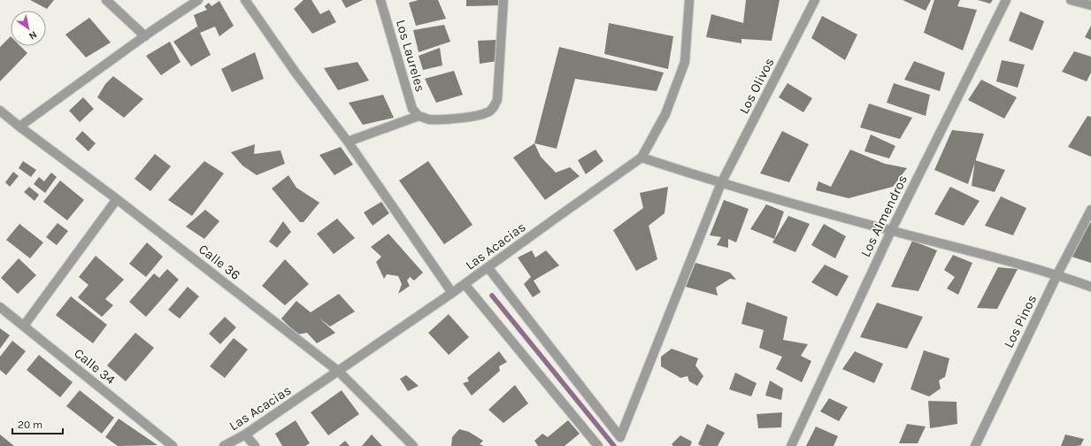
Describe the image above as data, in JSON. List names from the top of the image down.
{
  "streets": {
    "street": [
      "Los Laureles",
      "Los Olivos",
      "Los Almendros",
      "Las Acacias",
      "Calle 36",
      "Los Pinos",
      "Calle 34"
    ]
  },
  "crossings": [
    ["Los Olivos", "Las Acacias"],
    ["Las Acacias", "Calle 36"]
  ],
  "scale_bar": "20 m",
  "north": "bottom right"
}
